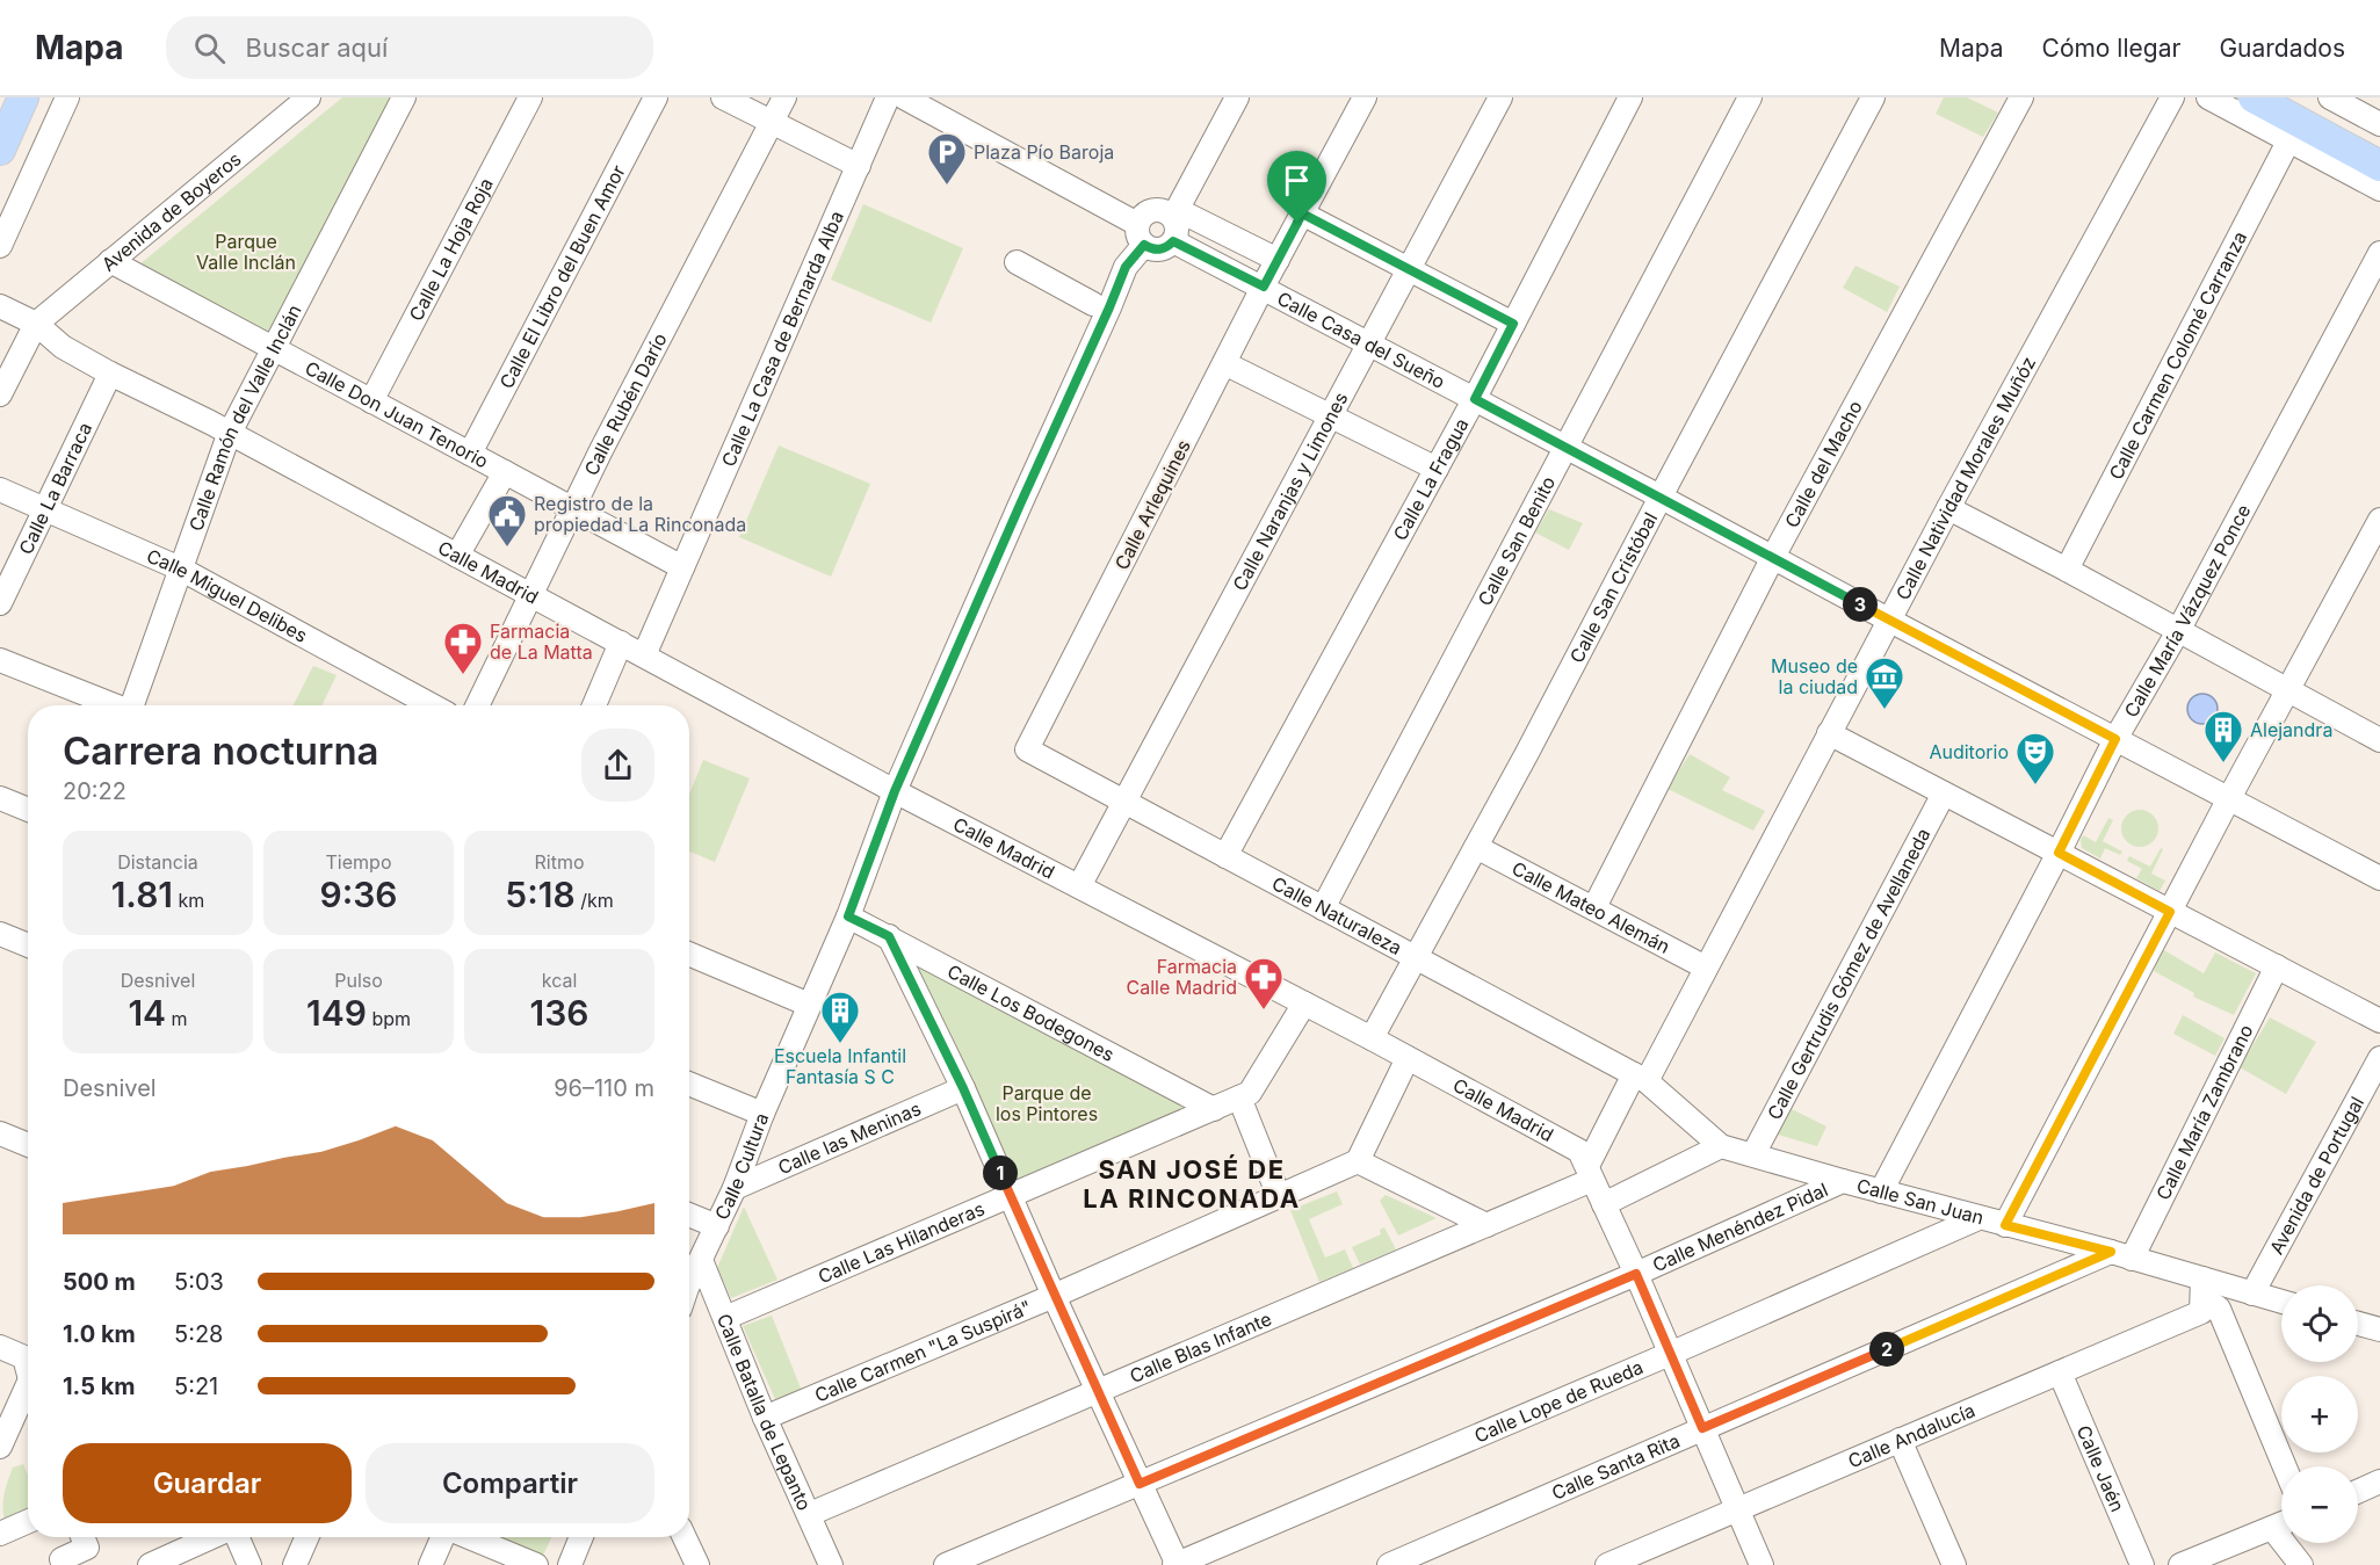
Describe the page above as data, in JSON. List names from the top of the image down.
{
  "streets": {
    "street": [
      "Avenida de Boyeros",
      "Calle La Hoja Roja",
      "Calle El Libro del Buen Amor",
      "Calle La Casa de Bernarda Alba",
      "Calle Casa del Sueño",
      "Calle Carmen Colomé Carranza",
      "Calle Rubén Darío",
      "Calle Don Juan Tenorio",
      "Calle Ramón del Valle Inclán",
      "Calle del Macho",
      "Calle La Fragua",
      "Calle Natividad Morales Muñóz",
      "Calle La Barraca",
      "Calle Naranjas y Limones",
      "Calle Arlequines",
      "Calle San Benito",
      "Calle Madrid",
      "Calle San Cristóbal",
      "Calle Miguel Delibes",
      "Calle María Vázquez Ponce",
      "Calle Mateo Alemán",
      "Calle Naturaleza",
      "Calle Gertrudis Gómez de Avellaneda",
      "Calle Los Bodegones",
      "Calle María Zambrano",
      "Calle las Meninas",
      "Calle Cultura",
      "Avenida de Portugal",
      "Calle San Juan",
      "Calle Menéndez Pidal",
      "Calle Las Hilanderas",
      "Calle Blas Infante",
      "Calle Carmen \"La Suspirá\"",
      "Calle Lope de Rueda",
      "Calle Batalla de Lepanto",
      "Calle Andalucía",
      "Calle Santa Rita",
      "Calle Jaén"
    ]
  },
  "crossings": [
    ["Avenida de Boyeros", "Calle Don Juan Tenorio"],
    ["Avenida de Boyeros", "Calle Madrid"],
    ["Calle La Hoja Roja", "Calle Don Juan Tenorio"],
    ["Calle El Libro del Buen Amor", "Calle Don Juan Tenorio"],
    ["Calle La Casa de Bernarda Alba", "Calle Don Juan Tenorio"],
    ["Calle La Casa de Bernarda Alba", "Calle Madrid"],
    ["Calle Casa del Sueño", "Calle del Macho"],
    ["Calle Casa del Sueño", "Calle La Fragua"],
    ["Calle Casa del Sueño", "Calle Natividad Morales Muñóz"],
    ["Calle Casa del Sueño", "Calle Naranjas y Limones"],
    ["Calle Casa del Sueño", "Calle Arlequines"],
    ["Calle Casa del Sueño", "Calle San Benito"],
    ["Calle Casa del Sueño", "Calle San Cristóbal"],
    ["Calle Casa del Sueño", "Calle María Vázquez Ponce"],
    ["Calle Casa del Sueño", "Calle Cultura"],
    ["Calle Rubén Darío", "Calle Don Juan Tenorio"],
    ["Calle Rubén Darío", "Calle Madrid"],
    ["Calle Don Juan Tenorio", "Calle Ramón del Valle Inclán"],
    ["Calle Ramón del Valle Inclán", "Calle Madrid"],
    ["Calle Ramón del Valle Inclán", "Calle Miguel Delibes"],
    ["Calle del Macho", "Calle Mateo Alemán"],
    ["Calle La Fragua", "Calle Naturaleza"],
    ["Calle Natividad Morales Muñóz", "Calle Madrid"],
    ["Calle Natividad Morales Muñóz", "Calle Mateo Alemán"],
    ["Calle Natividad Morales Muñóz", "Calle Naturaleza"],
    ["Calle Natividad Morales Muñóz", "Calle San Juan"],
    ["Calle Natividad Morales Muñóz", "Calle Blas Infante"],
    ["Calle La Barraca", "Calle Madrid"],
    ["Calle La Barraca", "Calle Miguel Delibes"],
    ["Calle Naranjas y Limones", "Calle Madrid"],
    ["Calle Naranjas y Limones", "Calle Naturaleza"],
    ["Calle Arlequines", "Calle Naturaleza"],
    ["Calle San Benito", "Calle Naturaleza"],
    ["Calle Madrid", "Calle San Cristóbal"],
    ["Calle Madrid", "Calle Cultura"],
    ["Calle Madrid", "Calle Menéndez Pidal"],
    ["Calle Madrid", "Calle Las Hilanderas"],
    ["Calle Madrid", "Calle Blas Infante"],
    ["Calle Madrid", "Calle Lope de Rueda"],
    ["Calle Madrid", "Calle Andalucía"],
    ["Calle Madrid", "Calle Santa Rita"],
    ["Calle San Cristóbal", "Calle Mateo Alemán"],
    ["Calle San Cristóbal", "Calle Naturaleza"],
    ["Calle María Vázquez Ponce", "Calle San Juan"],
    ["Calle Naturaleza", "Calle San Juan"],
    ["Calle Gertrudis Gómez de Avellaneda", "Calle San Juan"],
    ["Calle Los Bodegones", "Calle Cultura"],
    ["Calle Los Bodegones", "Calle Las Hilanderas"],
    ["Calle María Zambrano", "Calle San Juan"],
    ["Calle María Zambrano", "Calle Santa Rita"],
    ["Calle las Meninas", "Calle Cultura"],
    ["Calle Cultura", "Calle Batalla de Lepanto"],
    ["Avenida de Portugal", "Calle San Juan"],
    ["Calle San Juan", "Calle Menéndez Pidal"],
    ["Calle San Juan", "Calle Lope de Rueda"],
    ["Calle San Juan", "Calle Andalucía"],
    ["Calle San Juan", "Calle Santa Rita"],
    ["Calle Las Hilanderas", "Calle Batalla de Lepanto"],
    ["Calle Blas Infante", "Calle Batalla de Lepanto"],
    ["Calle Carmen \"La Suspirá\"", "Calle Batalla de Lepanto"],
    ["Calle Andalucía", "Calle Jaén"]
  ],
  "districts": ["SAN JOSÉ DE LA RINCONADA"],
  "parks": ["Parque Valle Inclán", "Parque de los Pintores"],
  "places": {
    "parking": ["Plaza Pío Baroja"],
    "public building": ["Registro de la propiedad La Rinconada"],
    "pharmacy": ["Farmacia de La Matta", "Farmacia Calle Madrid"],
    "museum": ["Museo de la ciudad"],
    "building": ["Alejandra", "Escuela Infantil Fantasía S C"],
    "theatre": ["Auditorio"]
  },
  "page": {
    "header": "Mapa",
    "search": "Buscar aquí",
    "nav": ["Mapa", "Cómo llegar", "Guardados"],
    "pins": ["3", "1", "2"],
    "heading": ["Carrera nocturna", "20:22"],
    "stats": [
      ["Distancia", "1.81 km"],
      ["Tiempo", "9:36"],
      ["Ritmo", "5:18 /km"],
      ["Desnivel", "14 m"],
      ["Pulso", "149 bpm"],
      ["kcal", "136"]
    ],
    "chart": ["Desnivel", "96–110 m"],
    "list": [
      {
        "name": "500 m",
        "note": "5:03"
      },
      {
        "name": "1.0 km",
        "note": "5:28"
      },
      {
        "name": "1.5 km",
        "note": "5:21"
      }
    ],
    "map_buttons": ["+", "−"],
    "buttons": ["Guardar", "Compartir"]
  }
}
